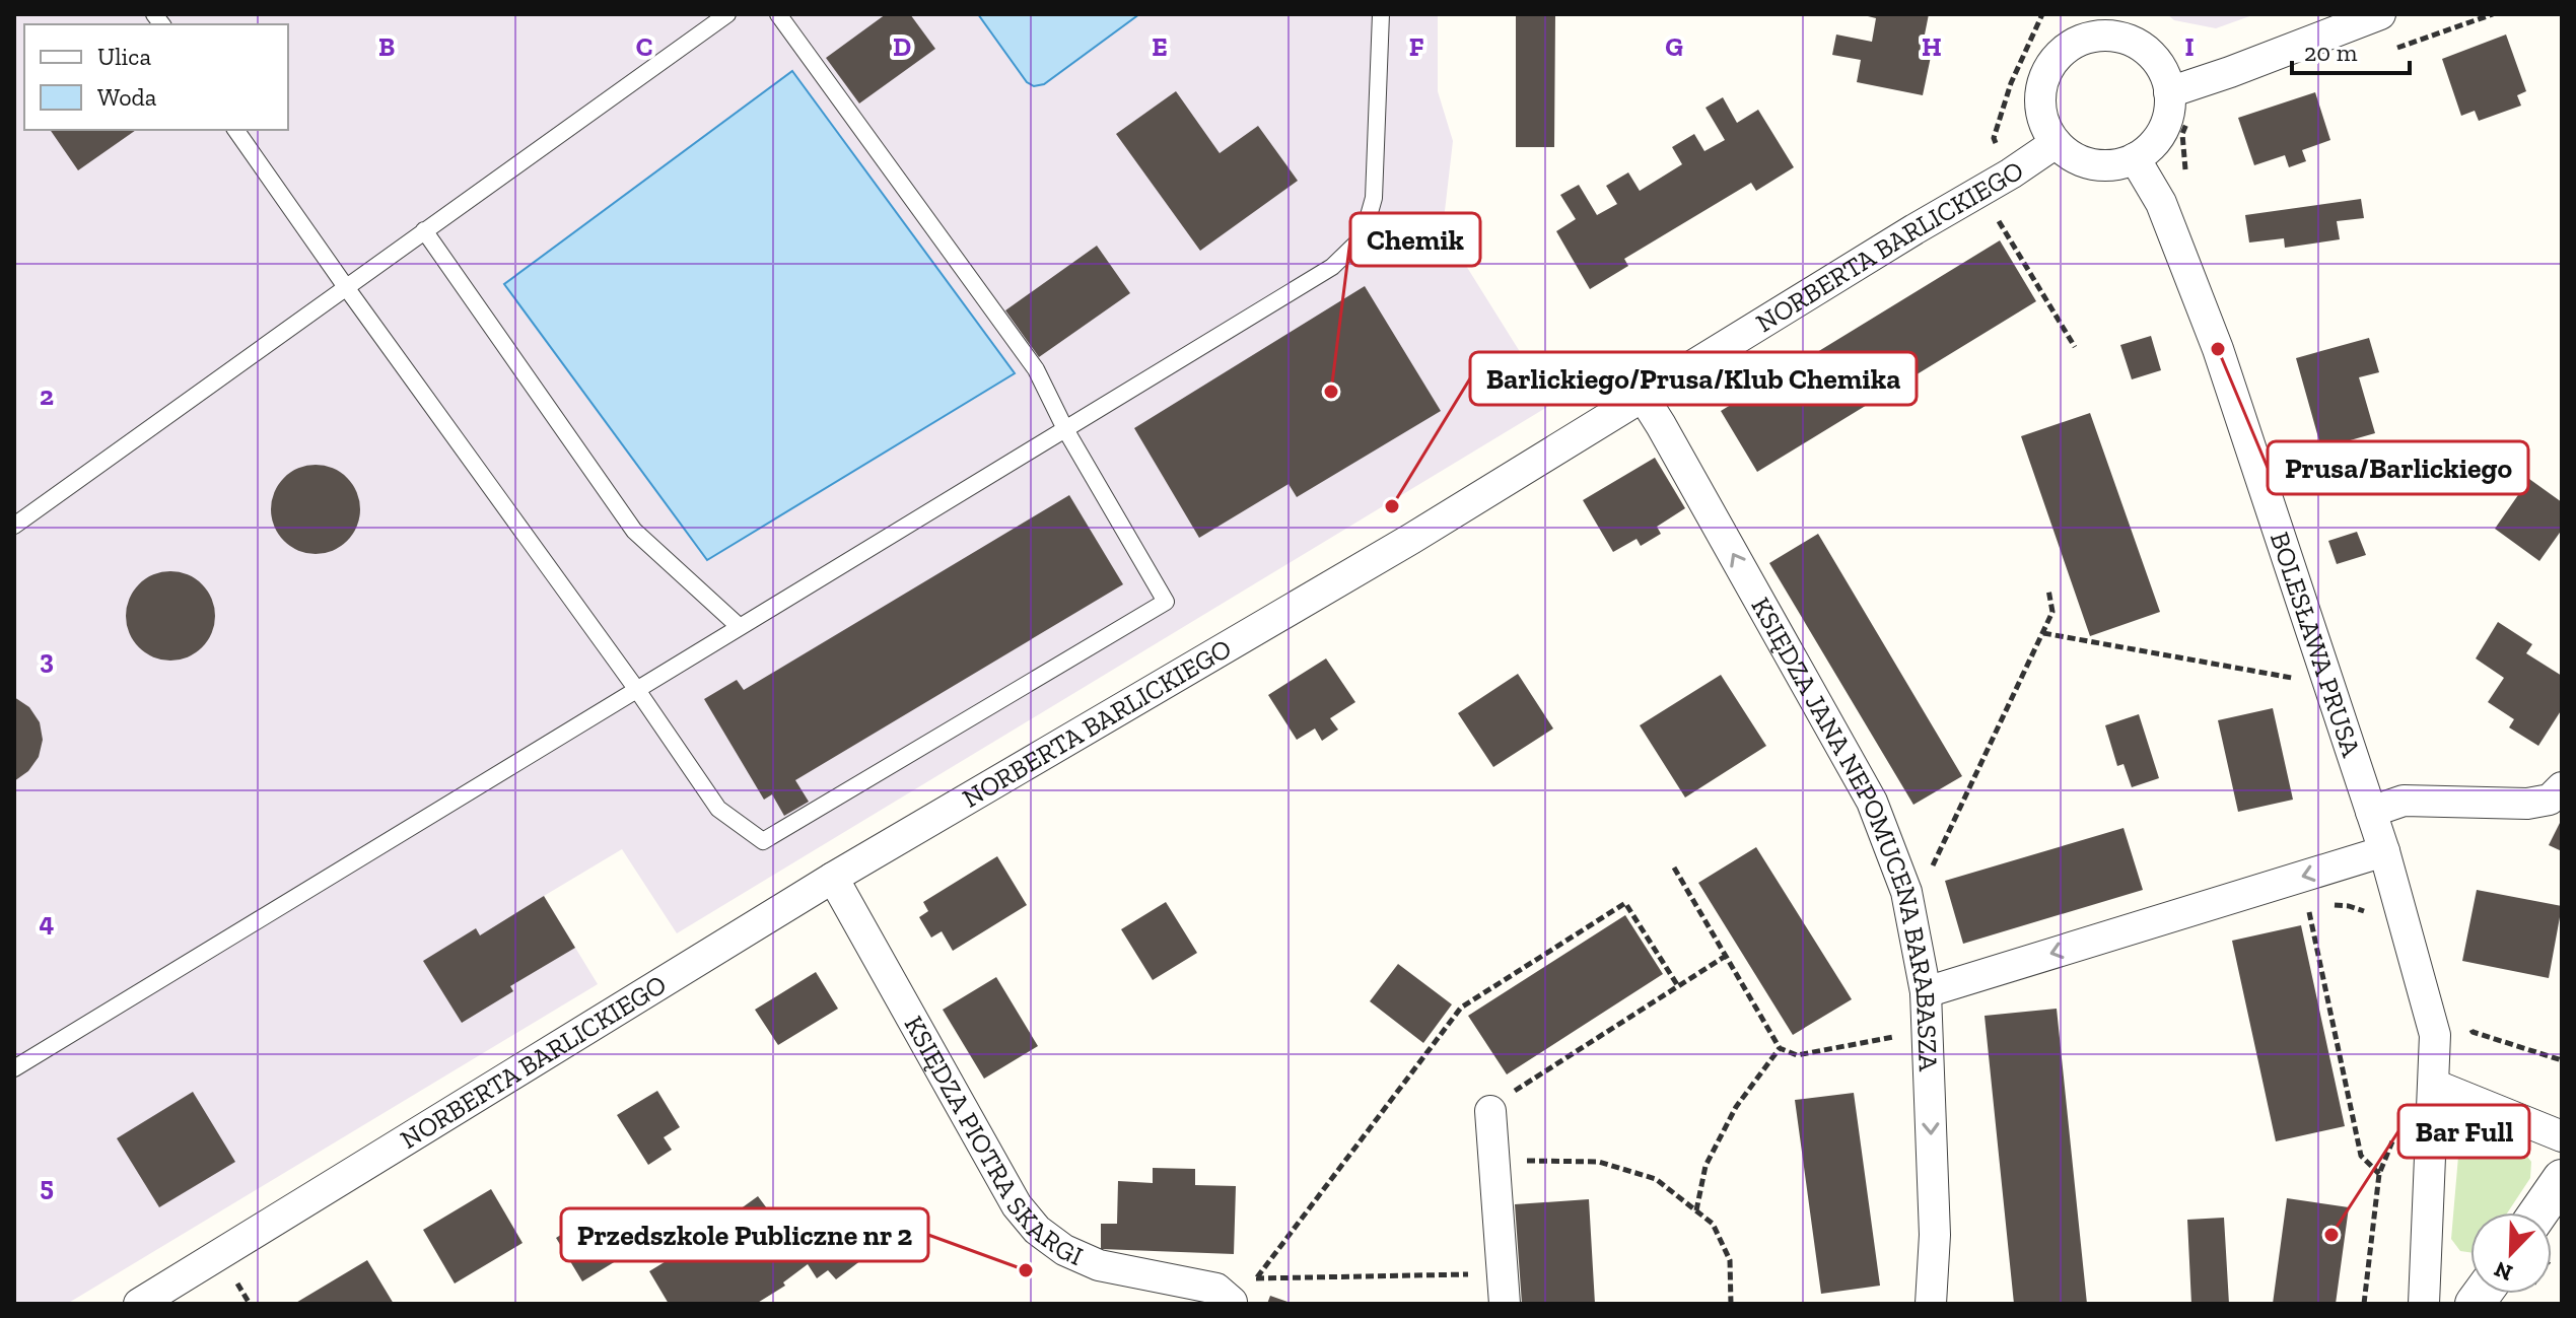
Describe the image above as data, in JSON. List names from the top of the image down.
{
  "streets": {
    "street": [
      "NORBERTA BARLICKIEGO",
      "BOLESŁAWA PRUSA",
      "KSIĘDZA JANA NEPOMUCENA BARABASZA",
      "KSIĘDZA PIOTRA SKARGI"
    ]
  },
  "crossings": [
    ["NORBERTA BARLICKIEGO", "BOLESŁAWA PRUSA"],
    ["NORBERTA BARLICKIEGO", "KSIĘDZA JANA NEPOMUCENA BARABASZA"],
    ["NORBERTA BARLICKIEGO", "KSIĘDZA PIOTRA SKARGI"]
  ],
  "places": [
    "Prusa/Barlickiego",
    "Chemik",
    "Barlickiego/Prusa/Klub Chemika",
    "Bar Full",
    "Przedszkole Publiczne nr 2"
  ],
  "legend": ["Ulica", "Woda"],
  "scale_bar": "20 m",
  "north": "bottom left",
  "grid": {
    "columns": [
      "B",
      "C",
      "D",
      "E",
      "F",
      "G",
      "H",
      "I"
    ],
    "rows": [
      "2",
      "3",
      "4",
      "5"
    ]
  }
}
